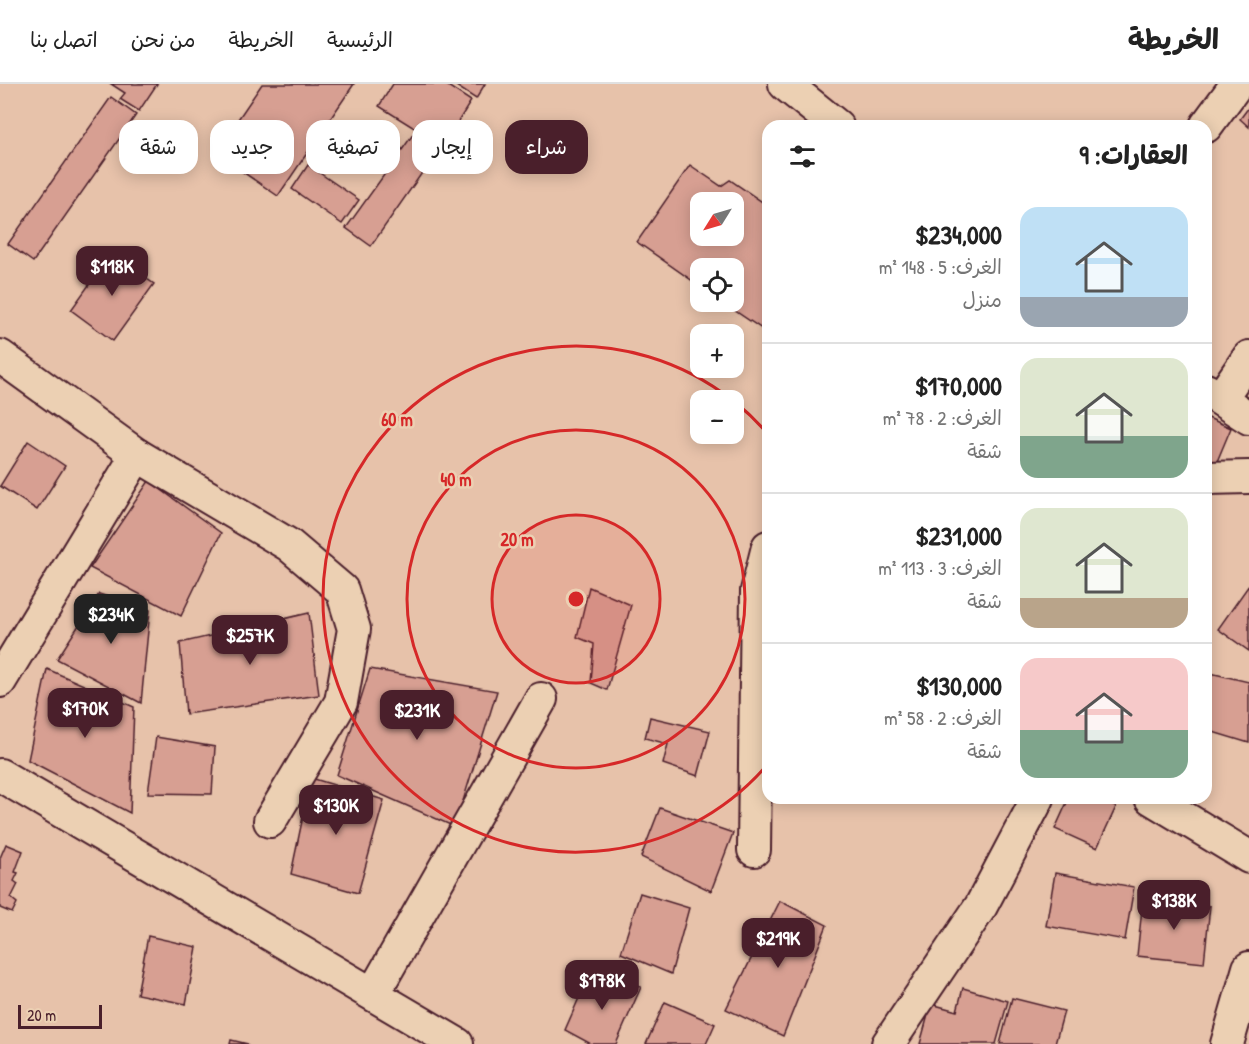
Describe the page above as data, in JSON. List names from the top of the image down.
{
  "scale_bar": "20 m",
  "north": "bottom left",
  "page": {
    "header": "الخريطة",
    "nav": [
      "الرئيسية",
      "الخريطة",
      "من نحن",
      "اتصل بنا"
    ],
    "chip": [
      "شراء",
      "إيجار",
      "تصفية",
      "جديد",
      "شقة"
    ],
    "heading": "العقارات: 9",
    "map_buttons": ["+", "−"],
    "list": [
      {
        "name": "$234,000",
        "note": "الغرف: 5 · 148 m² · منزل"
      },
      {
        "name": "$170,000",
        "note": "الغرف: 2 · 78 m² · شقة"
      },
      {
        "name": "$231,000",
        "note": "الغرف: 3 · 113 m² · شقة"
      },
      {
        "name": "$130,000",
        "note": "الغرف: 2 · 58 m² · شقة"
      }
    ],
    "price": [
      "$118K",
      "$234K",
      "$257K",
      "$170K",
      "$231K",
      "$130K",
      "$138K",
      "$219K",
      "$178K"
    ],
    "scale": "20 m"
  },
  "rings": ["60 m", "40 m", "20 m"]
}
